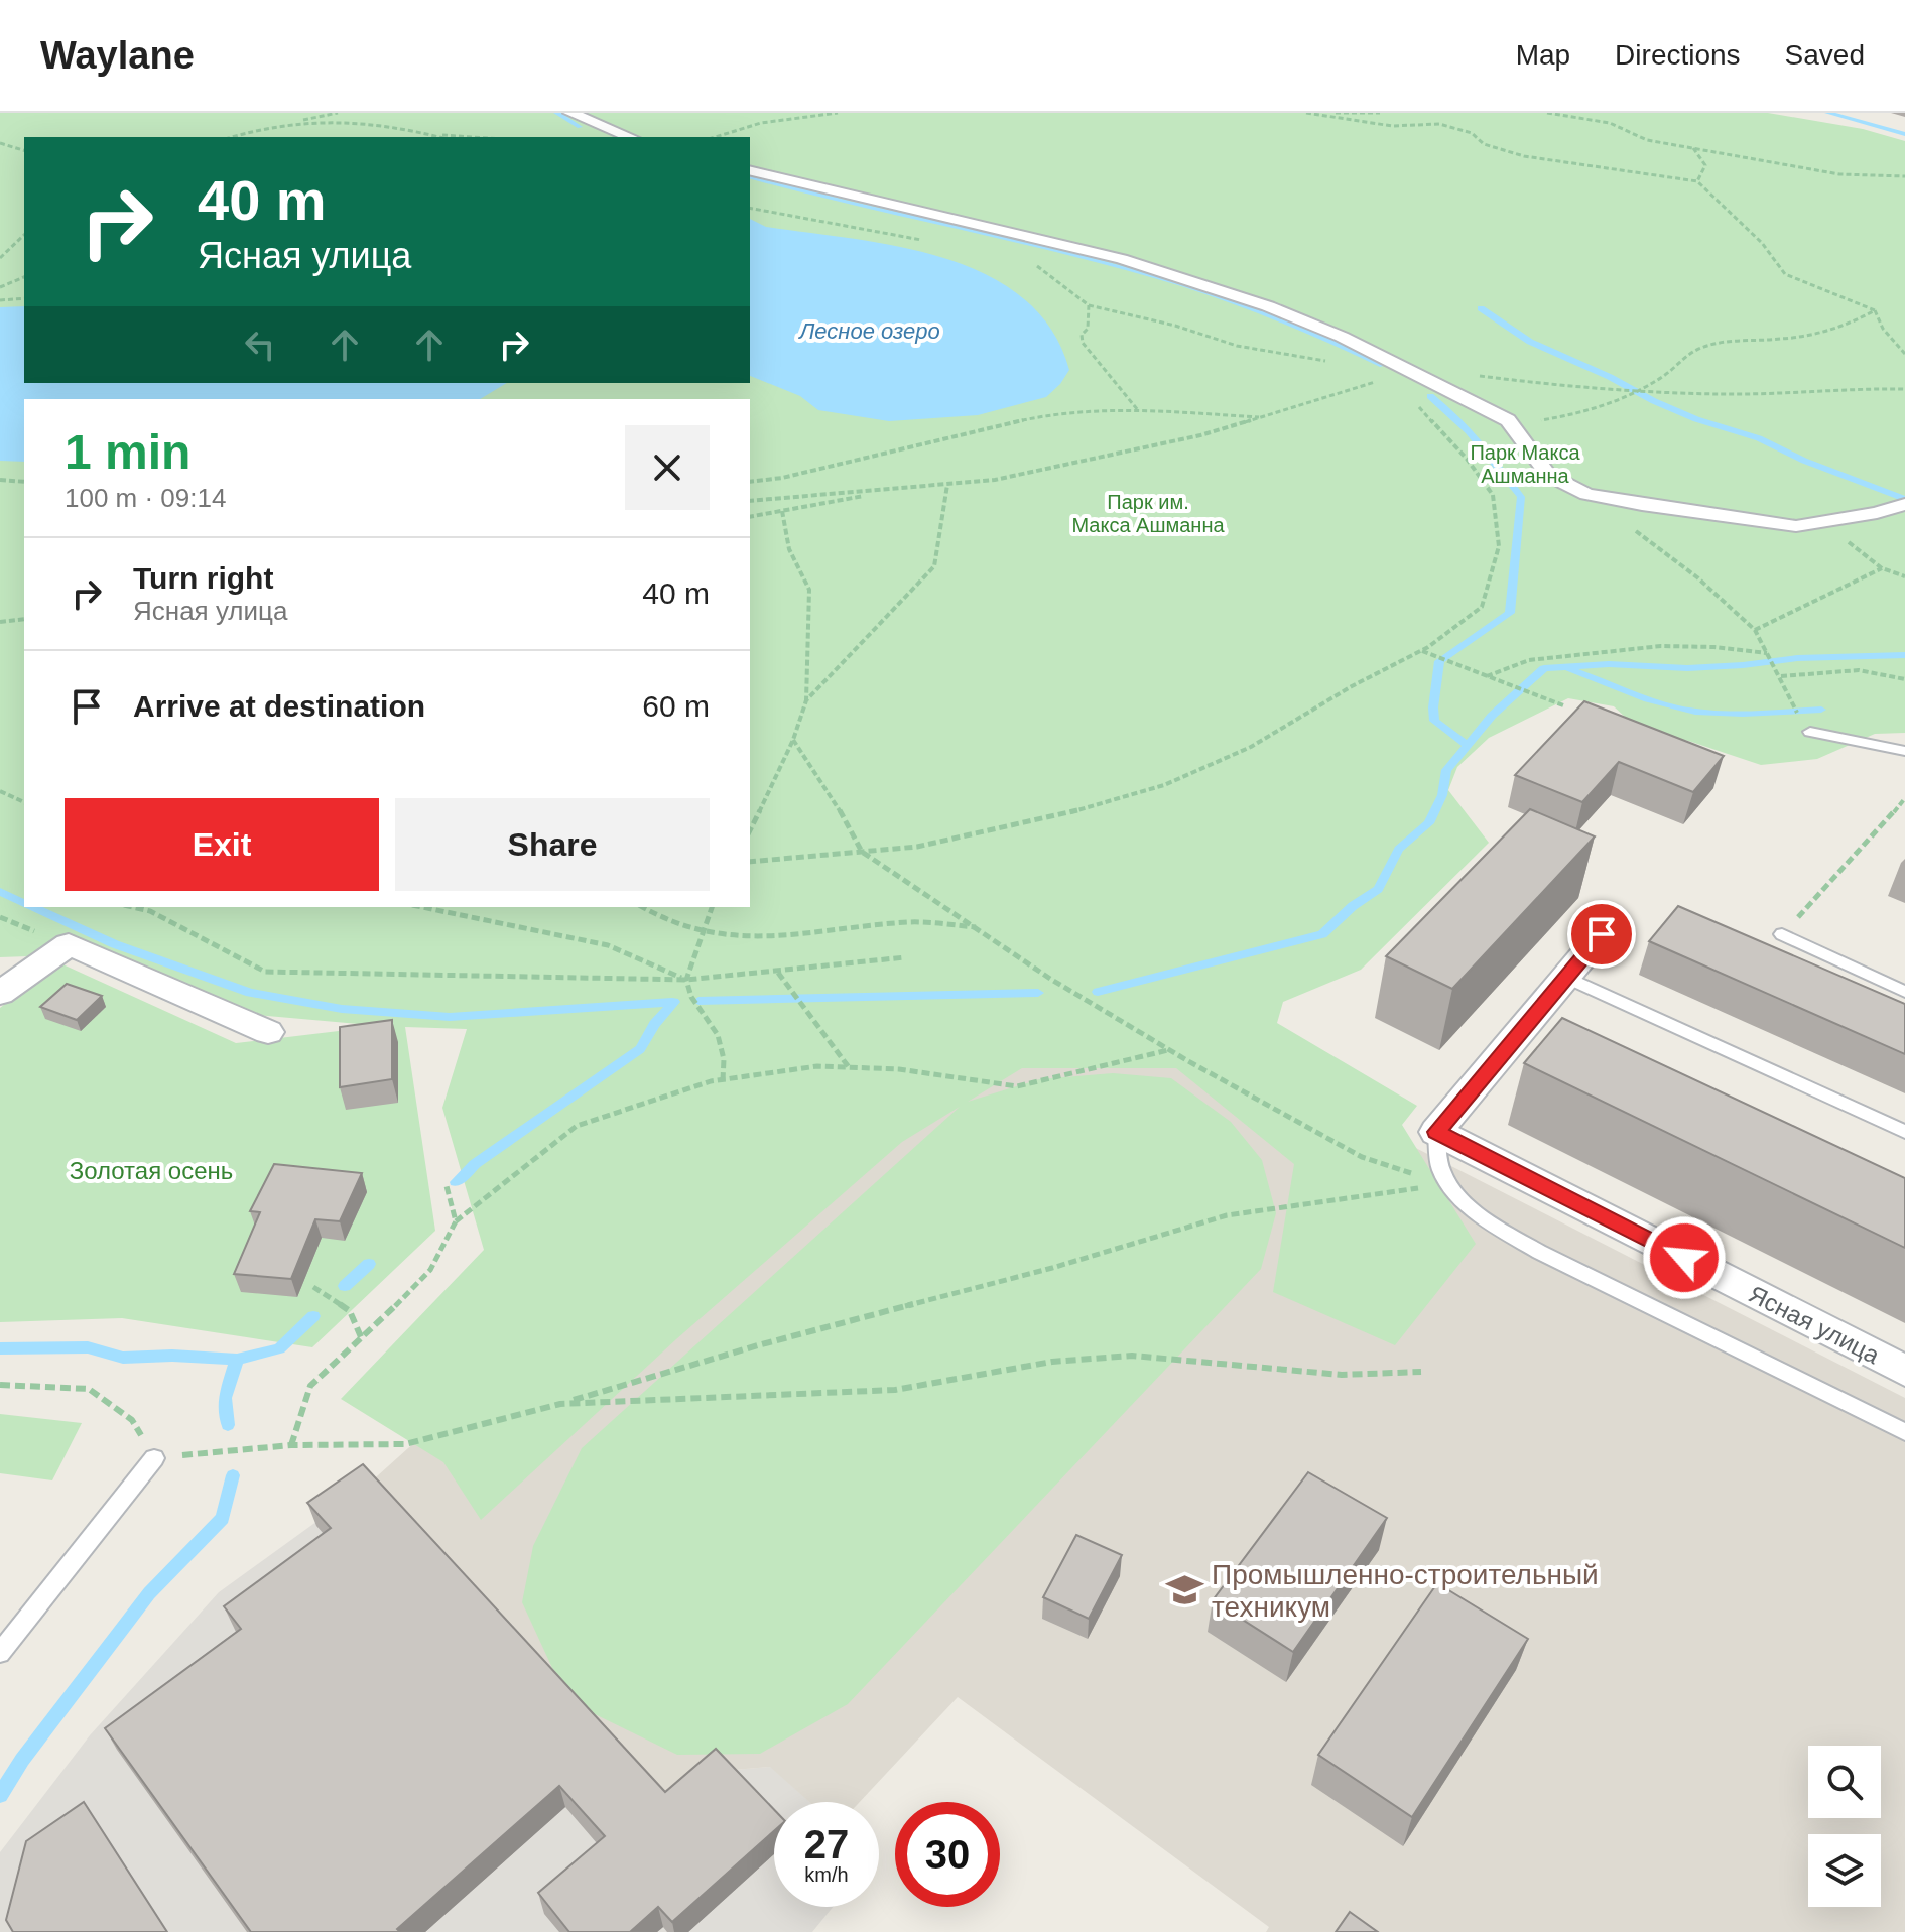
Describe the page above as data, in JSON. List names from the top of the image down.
{
  "streets": {
    "street": ["Ясная улица"]
  },
  "water": ["Лесное озеро"],
  "parks": ["Парк Макса Ашманна", "Парк им. Макса Ашманна", "Золотая осень"],
  "places": {
    "school or university": ["Промышленно-строительный техникум"]
  },
  "page": {
    "header": "Waylane",
    "nav": ["Map", "Directions", "Saved"],
    "turn": ["40 m", "Ясная улица"],
    "heading": ["1 min", "100 m · 09:14"],
    "list": [
      {
        "name": "Turn right",
        "note": "Ясная улица",
        "value": "40 m"
      },
      {
        "name": "Arrive at destination",
        "value": "60 m"
      }
    ],
    "buttons": ["Exit", "Share"],
    "speed": "27 km/h",
    "limit": "30"
  }
}
